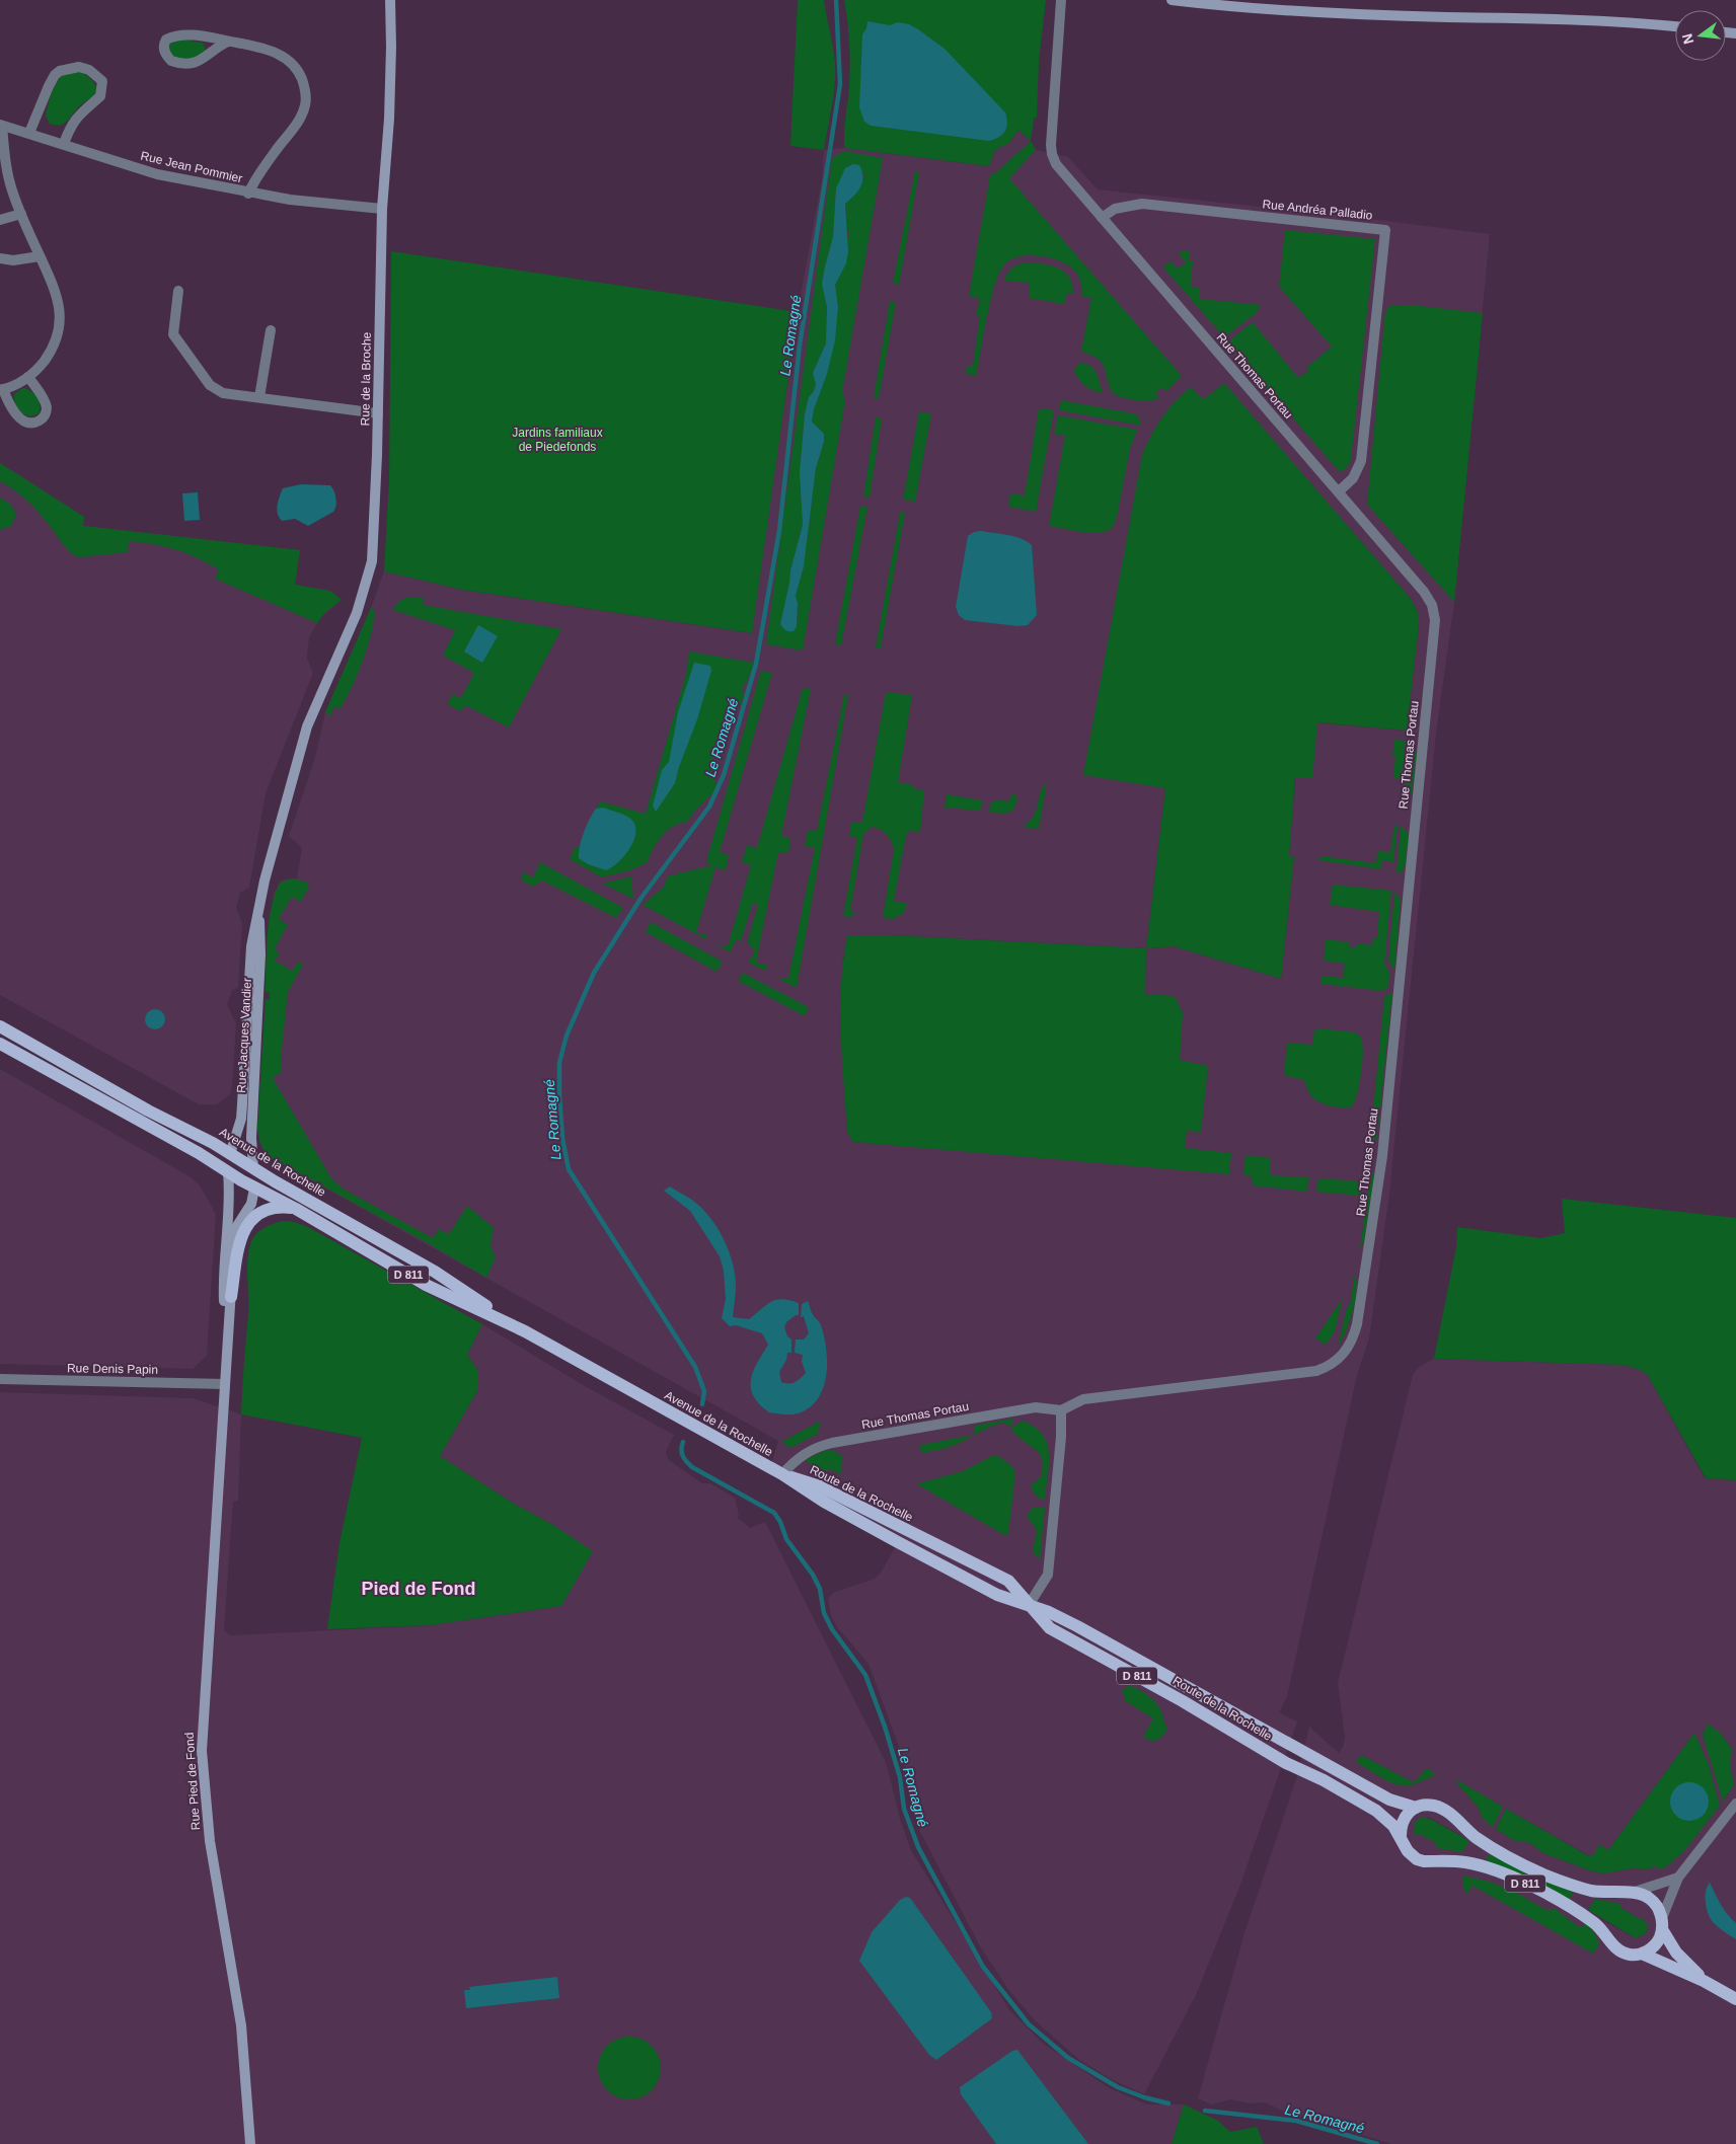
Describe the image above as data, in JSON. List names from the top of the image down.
{
  "streets": {
    "main road": ["Avenue de la Rochelle", "D 811", "Route de la Rochelle"],
    "street": [
      "Rue Jean Pommier",
      "Rue Andréa Palladio",
      "Rue Thomas Portau",
      "Rue de la Broche",
      "Rue Jacques Vandier",
      "Rue Denis Papin",
      "Rue Pied de Fond"
    ]
  },
  "crossings": [
    ["Rue Jean Pommier", "Rue de la Broche"],
    ["Rue Andréa Palladio", "Rue Thomas Portau"],
    ["Rue Thomas Portau", "Avenue de la Rochelle"],
    ["Rue Thomas Portau", "Route de la Rochelle"],
    ["Rue de la Broche", "Rue Jacques Vandier"],
    ["Rue Jacques Vandier", "Avenue de la Rochelle"],
    ["Avenue de la Rochelle", "Route de la Rochelle"],
    ["Rue Denis Papin", "Rue Pied de Fond"]
  ],
  "districts": ["Pied de Fond"],
  "water": ["Le Romagné"],
  "parks": ["Jardins familiaux de Piedefonds"],
  "north": "left"
}
